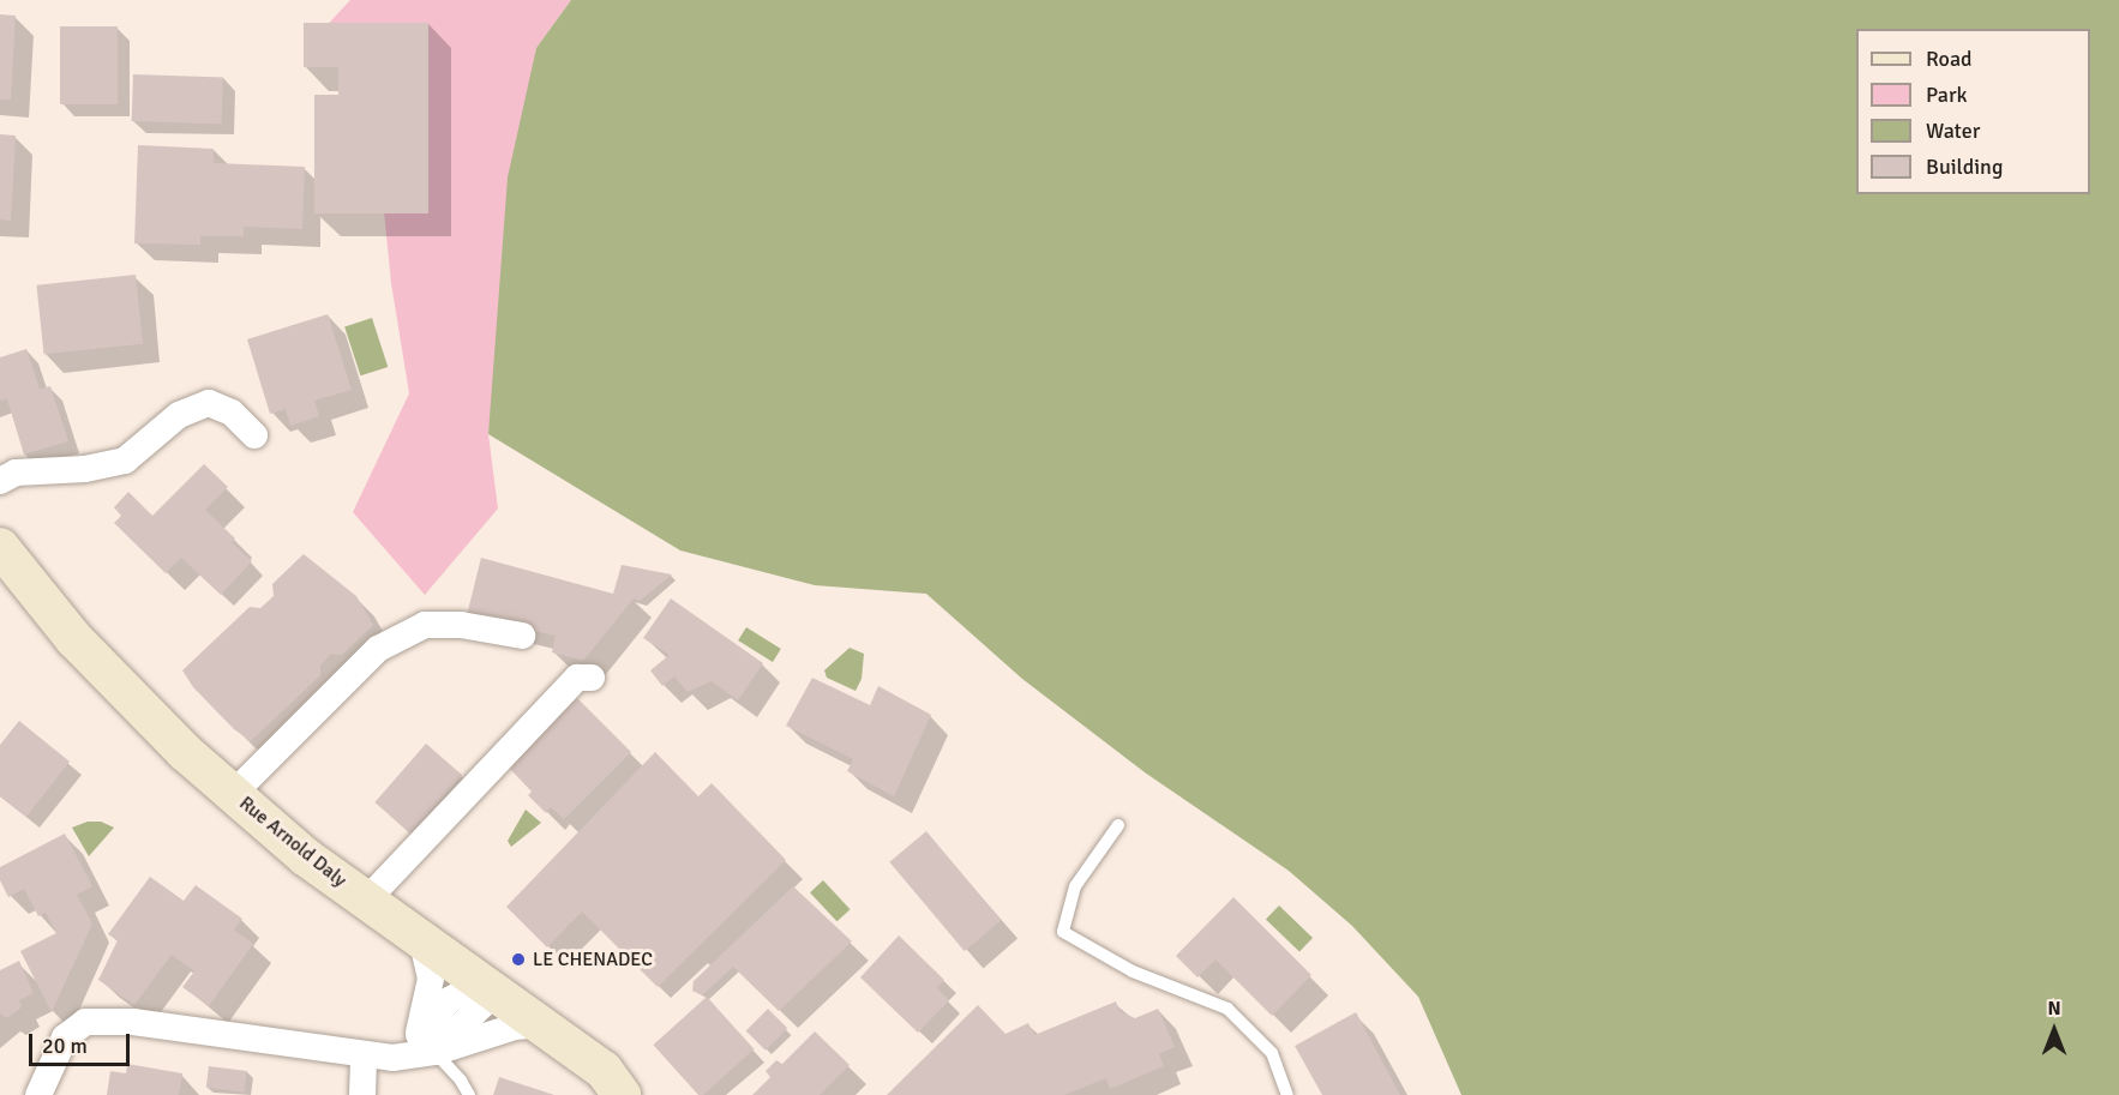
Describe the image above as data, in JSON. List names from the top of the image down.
{
  "streets": {
    "street": ["Rue Arnold Daly"]
  },
  "places": ["LE CHENADEC"],
  "legend": [
    "Road",
    "Park",
    "Water",
    "Building"
  ],
  "scale_bar": "20 m",
  "north": "top"
}
